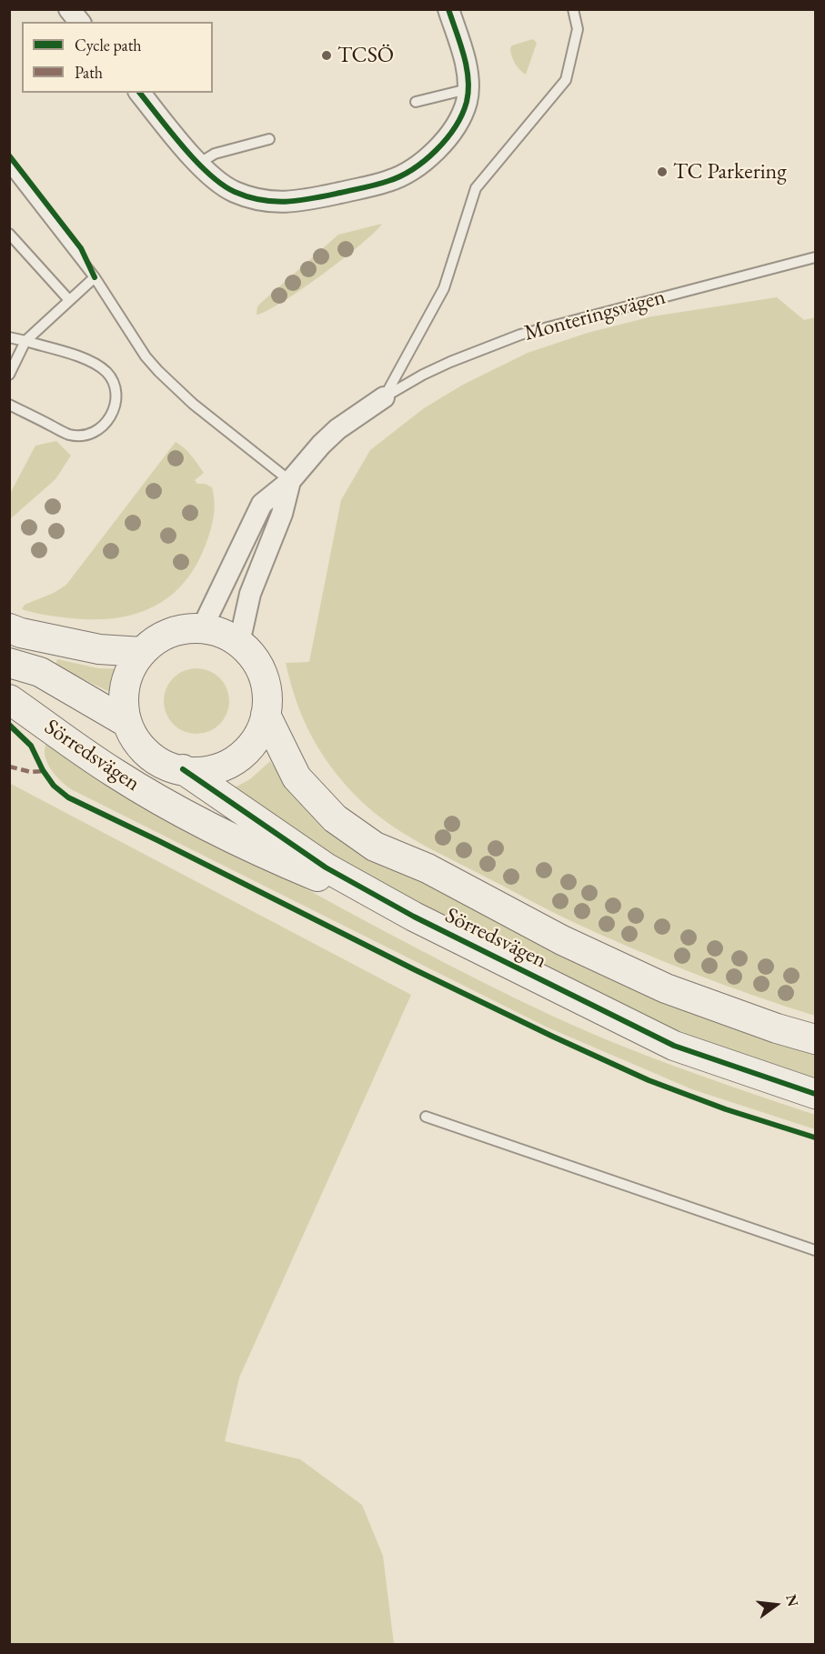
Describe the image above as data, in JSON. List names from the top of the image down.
{
  "streets": {
    "street": ["Monteringsvägen", "Sörredsvägen"]
  },
  "crossings": [
    ["Monteringsvägen", "Sörredsvägen"]
  ],
  "places": ["TCSÖ", "TC Parkering"],
  "legend": ["Cycle path", "Path"],
  "north": "right"
}
